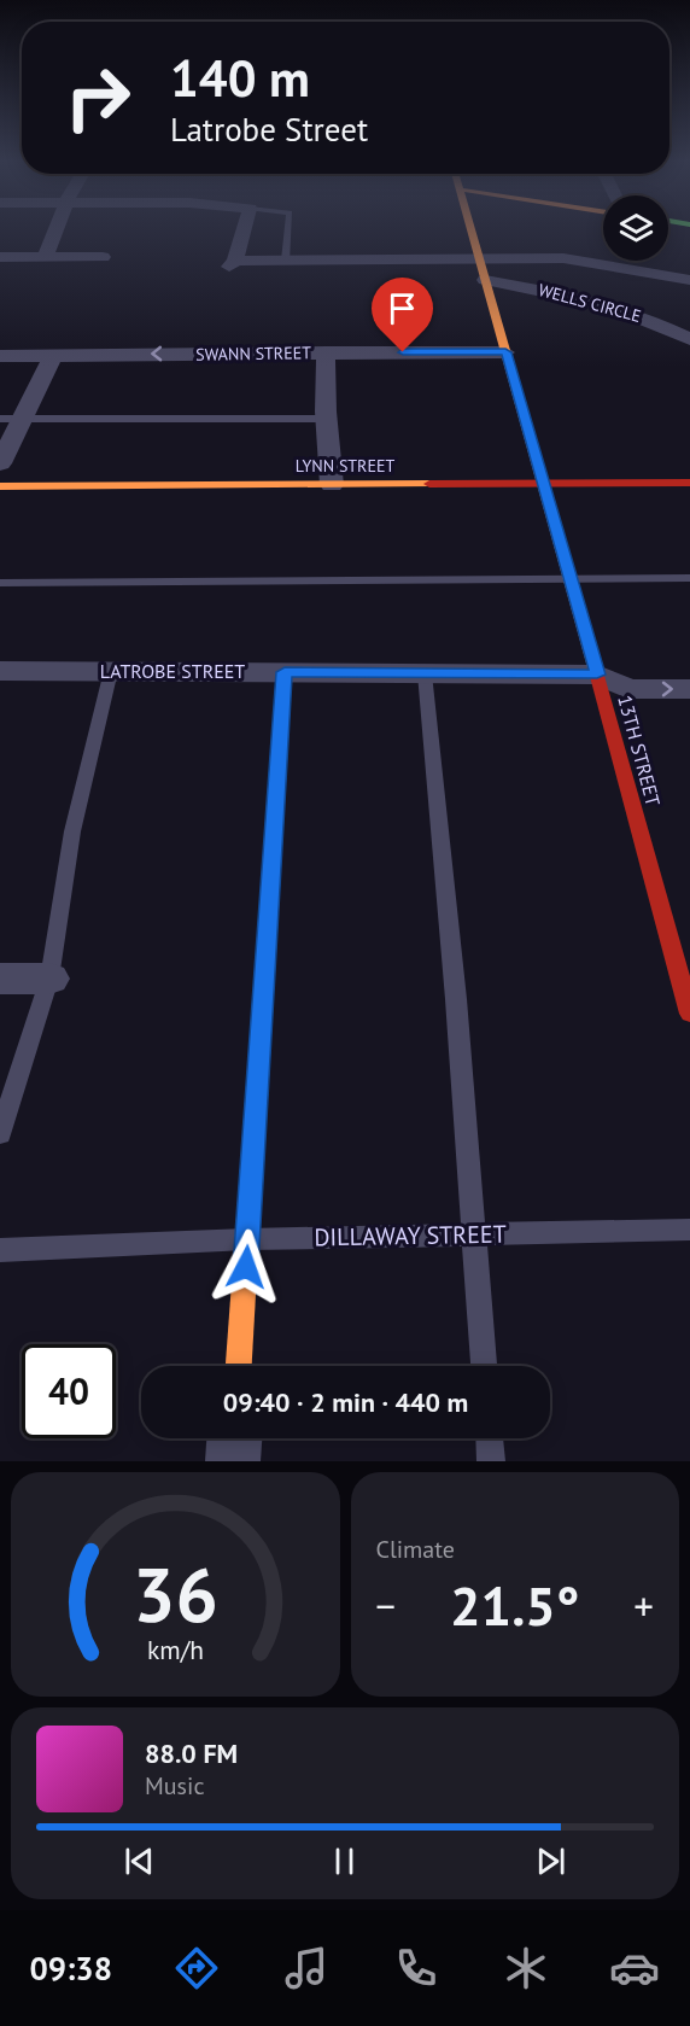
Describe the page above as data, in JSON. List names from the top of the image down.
{
  "streets": {
    "street": [
      "WELLS CIRCLE",
      "SWANN STREET",
      "LYNN STREET",
      "LATROBE STREET",
      "13TH STREET"
    ],
    "lane": ["DILLAWAY STREET"]
  },
  "crossings": [
    ["WELLS CIRCLE", "13TH STREET"],
    ["SWANN STREET", "13TH STREET"],
    ["LYNN STREET", "13TH STREET"],
    ["LATROBE STREET", "13TH STREET"]
  ],
  "page": {
    "turn": ["140 m", "Latrobe Street"],
    "limit": "40",
    "trip": "09:40 · 2 min · 440 m",
    "tile": "Climate",
    "heat": ["−", "21.5°", "+"],
    "song": ["88.0 FM", "Music"],
    "tabs": "09:38",
    "gauge": ["36", "km/h"]
  }
}
